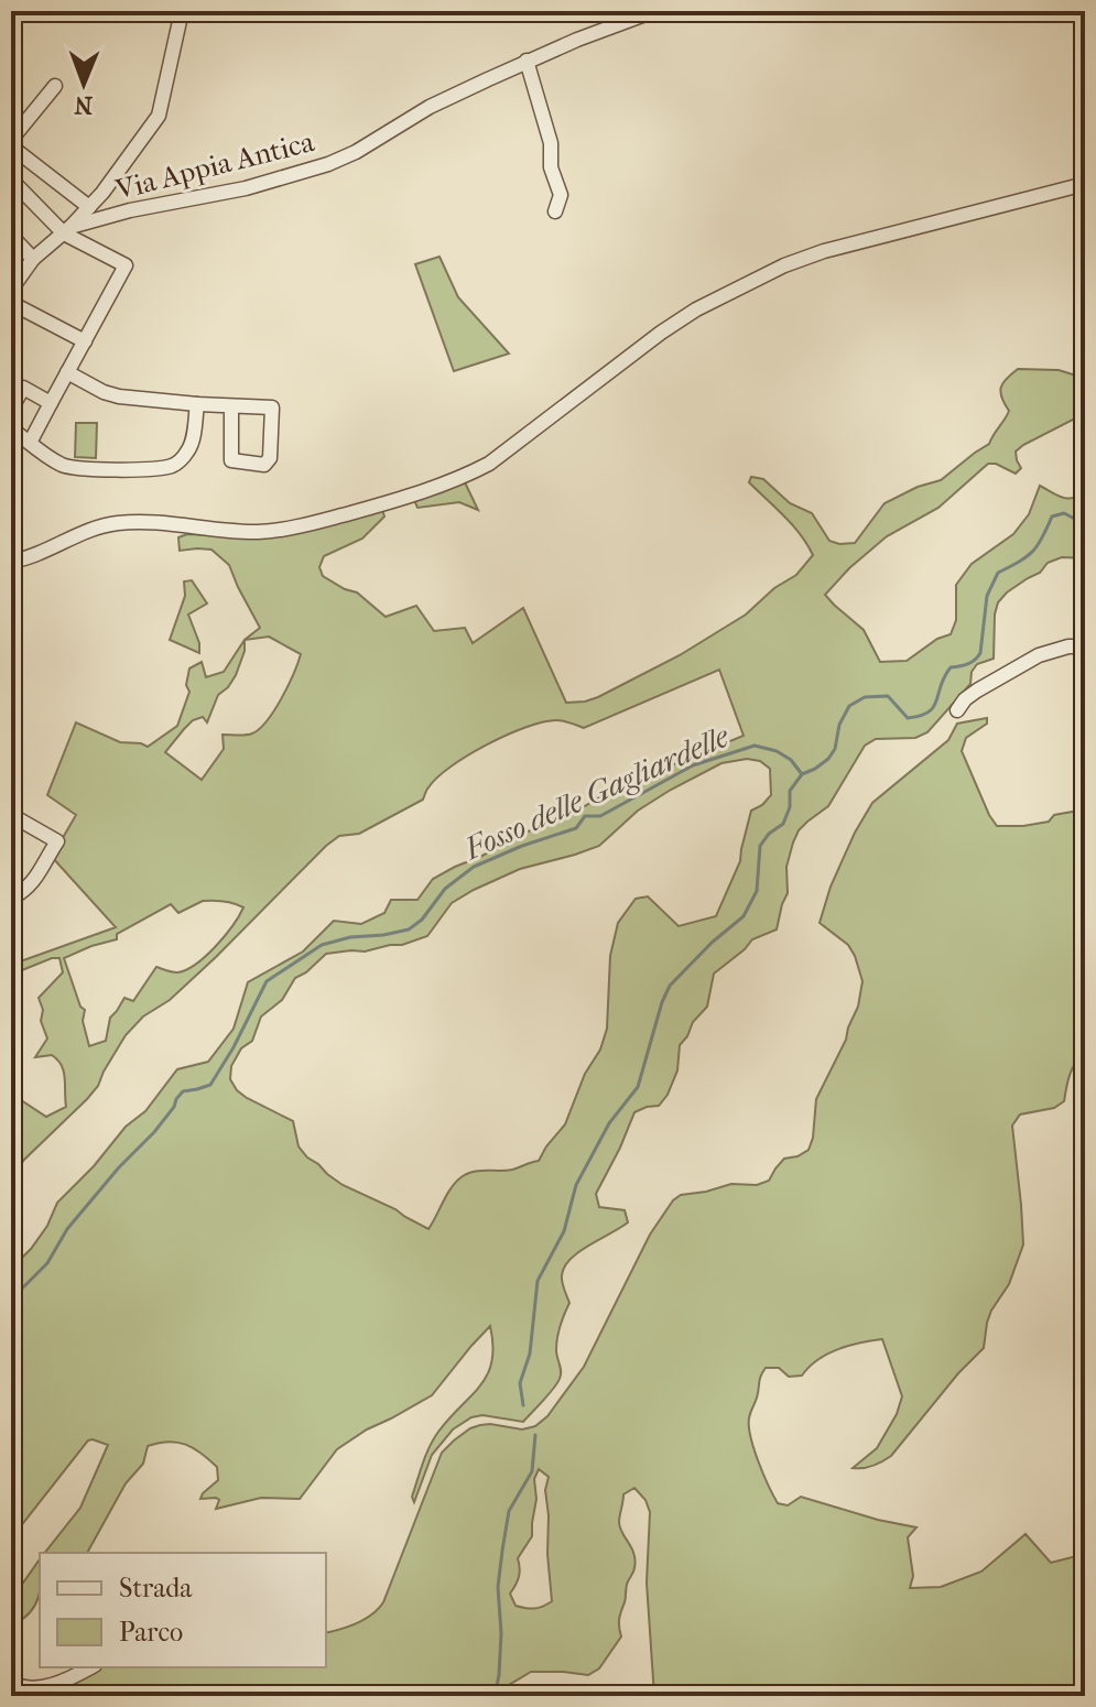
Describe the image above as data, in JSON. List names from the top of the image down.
{
  "streets": {
    "street": ["Via Appia Antica"]
  },
  "water": ["Fosso delle Gagliardelle"],
  "legend": ["Strada", "Parco"],
  "north": "bottom"
}
